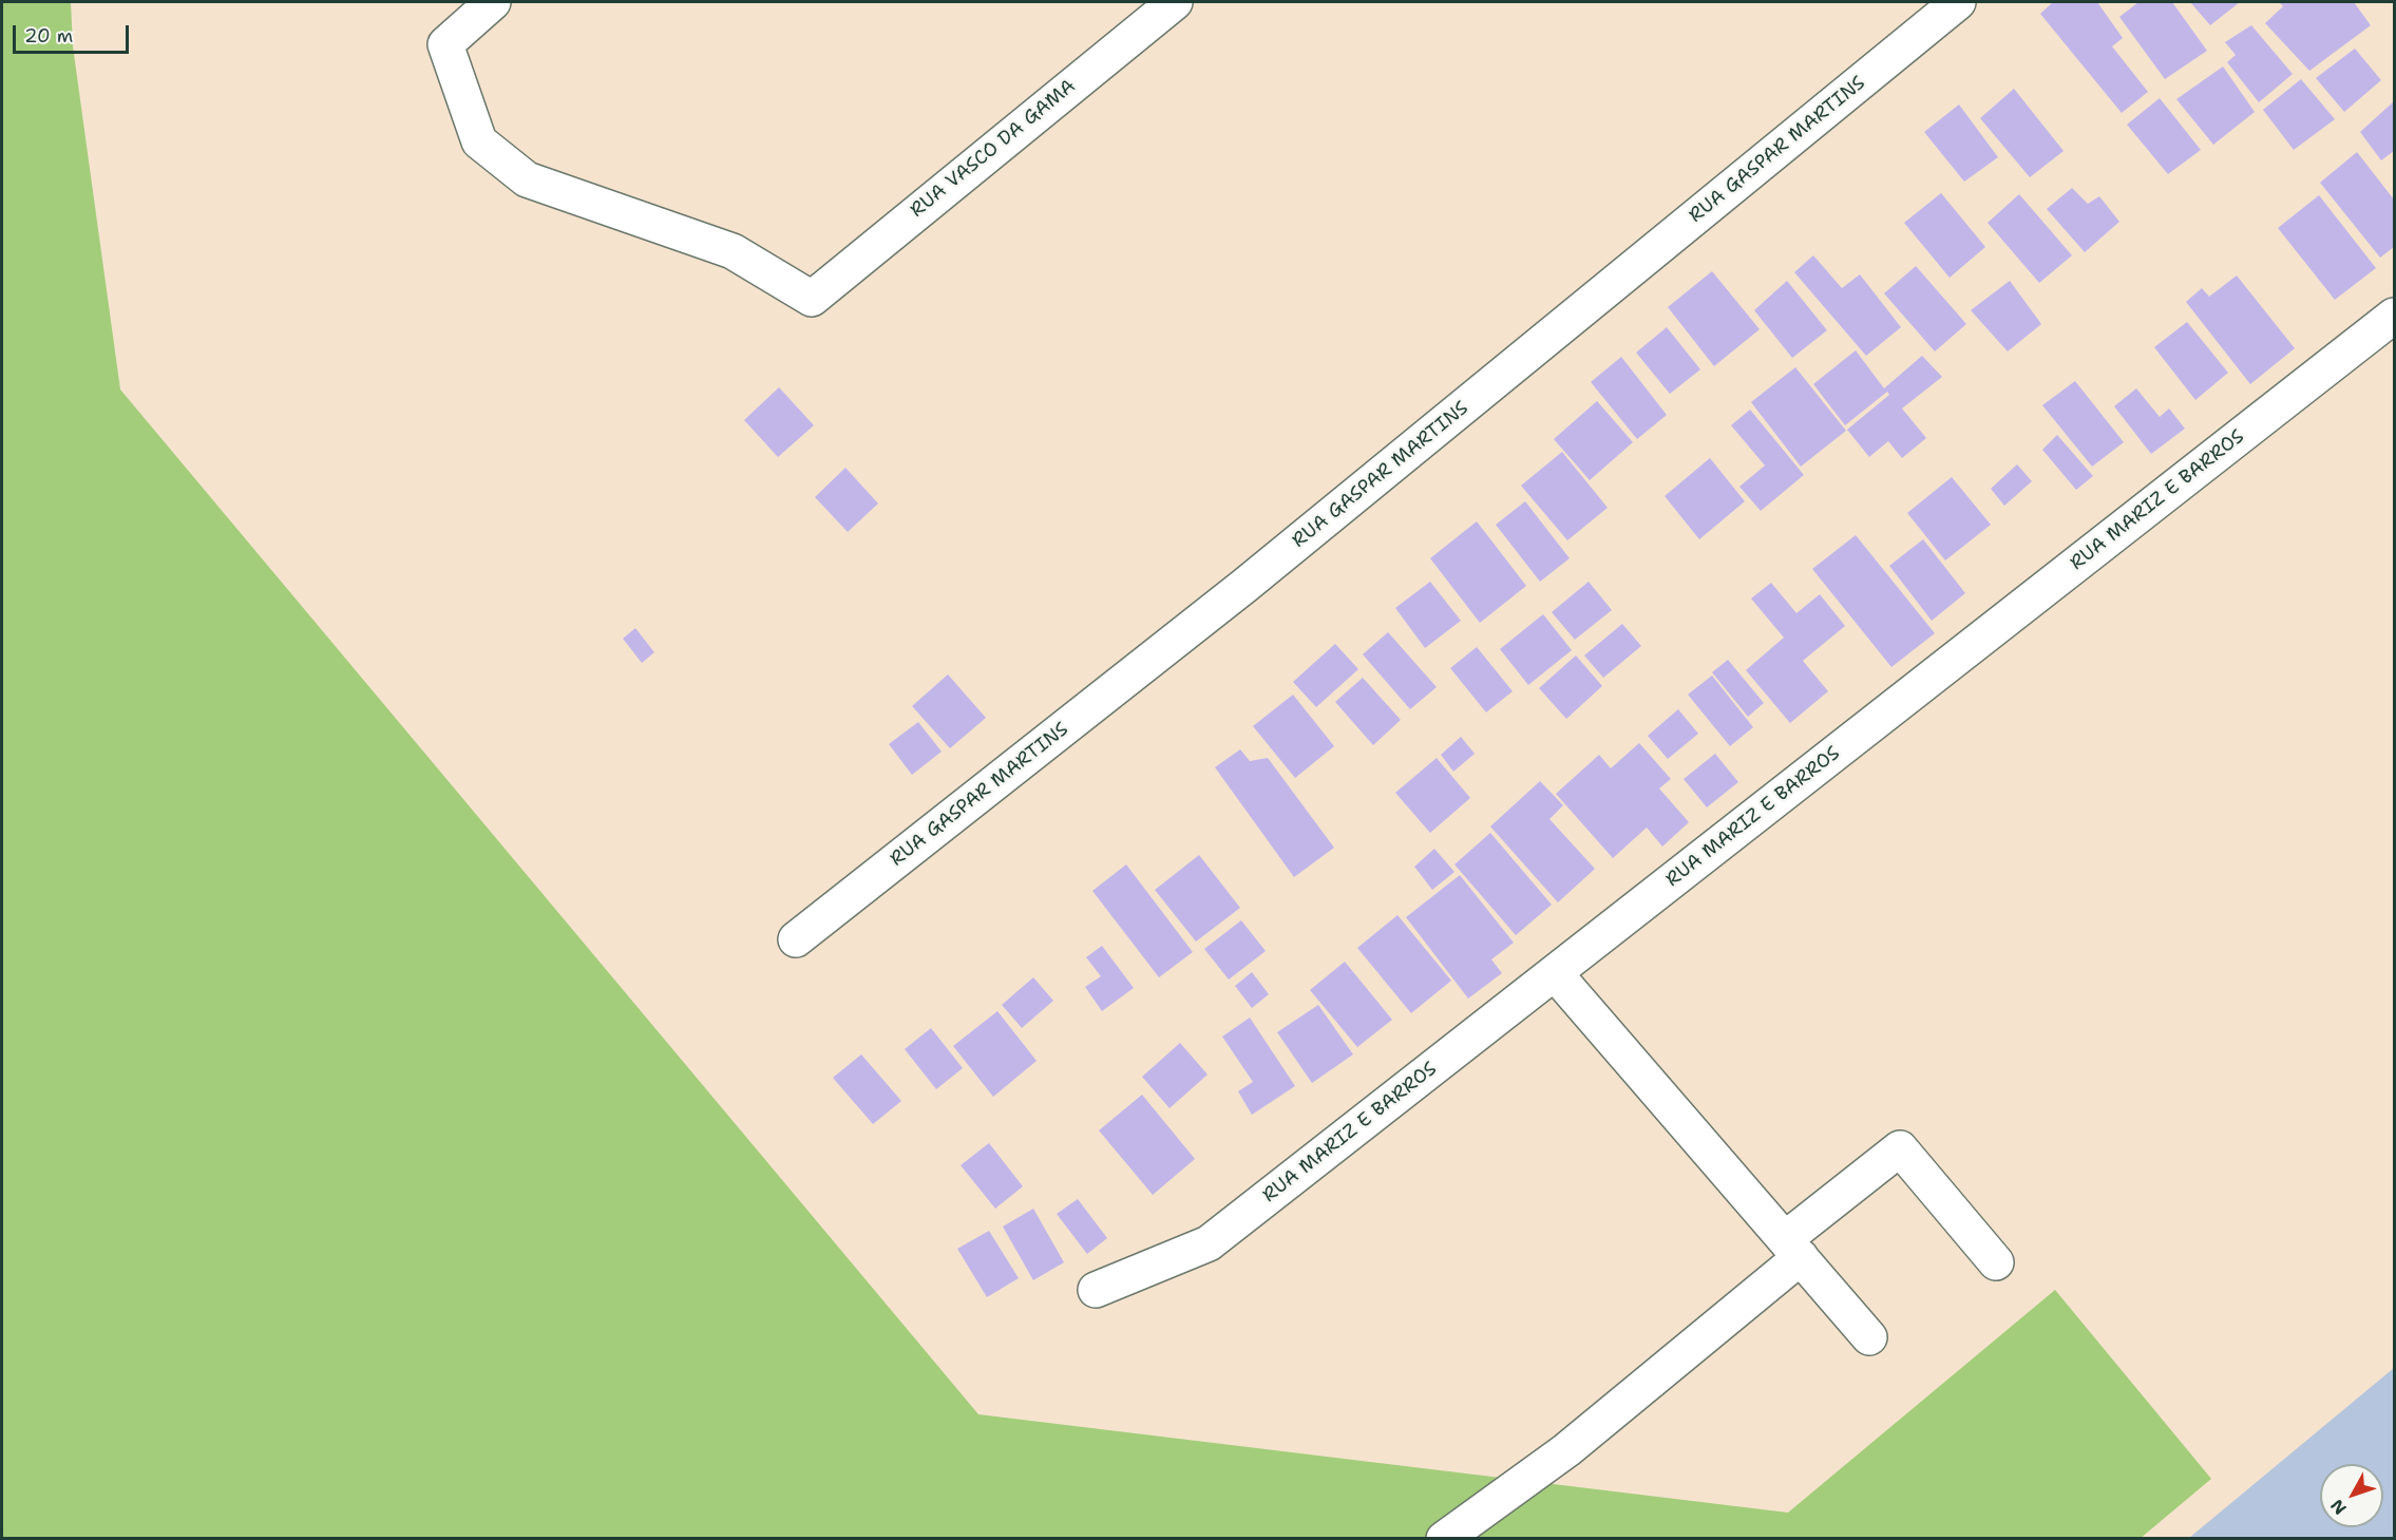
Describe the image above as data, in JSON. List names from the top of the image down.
{
  "streets": {
    "street": ["RUA VASCO DA GAMA", "RUA GASPAR MARTINS", "RUA MARIZ E BARROS"]
  },
  "scale_bar": "20 m",
  "north": "bottom left"
}
